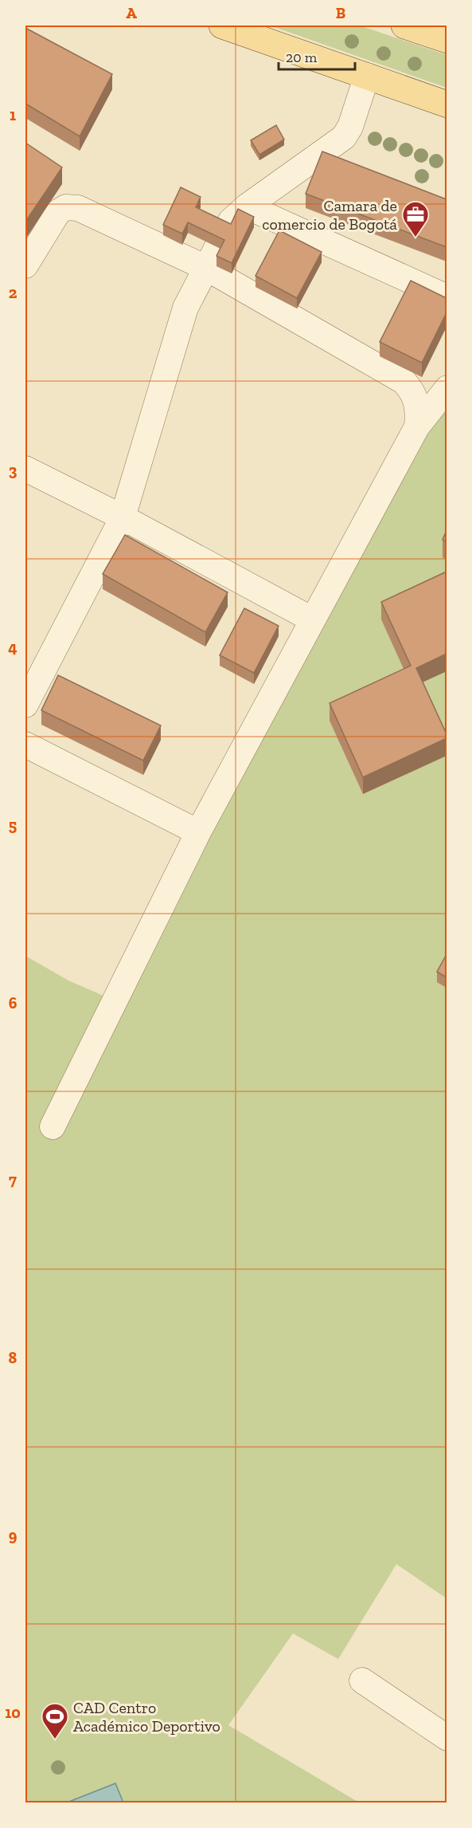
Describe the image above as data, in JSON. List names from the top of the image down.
{
  "places": {
    "office": ["Camara de comercio de Bogotá"],
    "sports": ["CAD Centro Académico Deportivo"]
  },
  "scale_bar": "20 m",
  "grid": {
    "columns": ["A", "B"],
    "rows": [
      "1",
      "2",
      "3",
      "4",
      "5",
      "6",
      "7",
      "8",
      "9",
      "10"
    ]
  }
}
